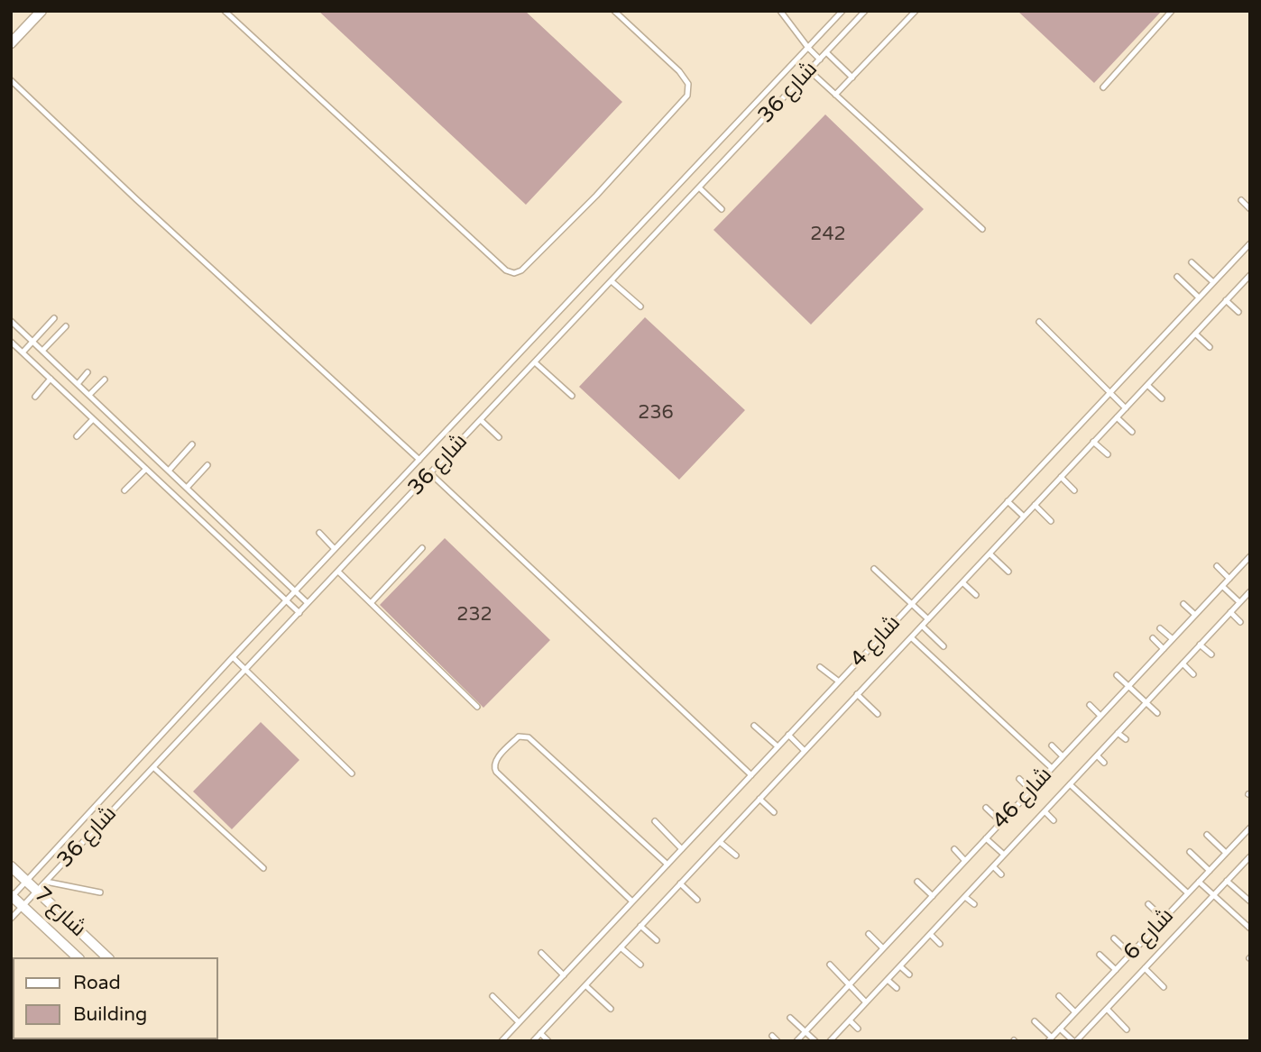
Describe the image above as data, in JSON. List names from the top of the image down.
{
  "streets": {
    "street": ["شارع 7"],
    "lane": [
      "شارع 36",
      "شارع 4",
      "شارع 46",
      "شارع 6"
    ]
  },
  "crossings": [
    ["شارع 36", "شارع 7"]
  ],
  "house_numbers": ["242", "236", "232"],
  "legend": ["Road", "Building"]
}
